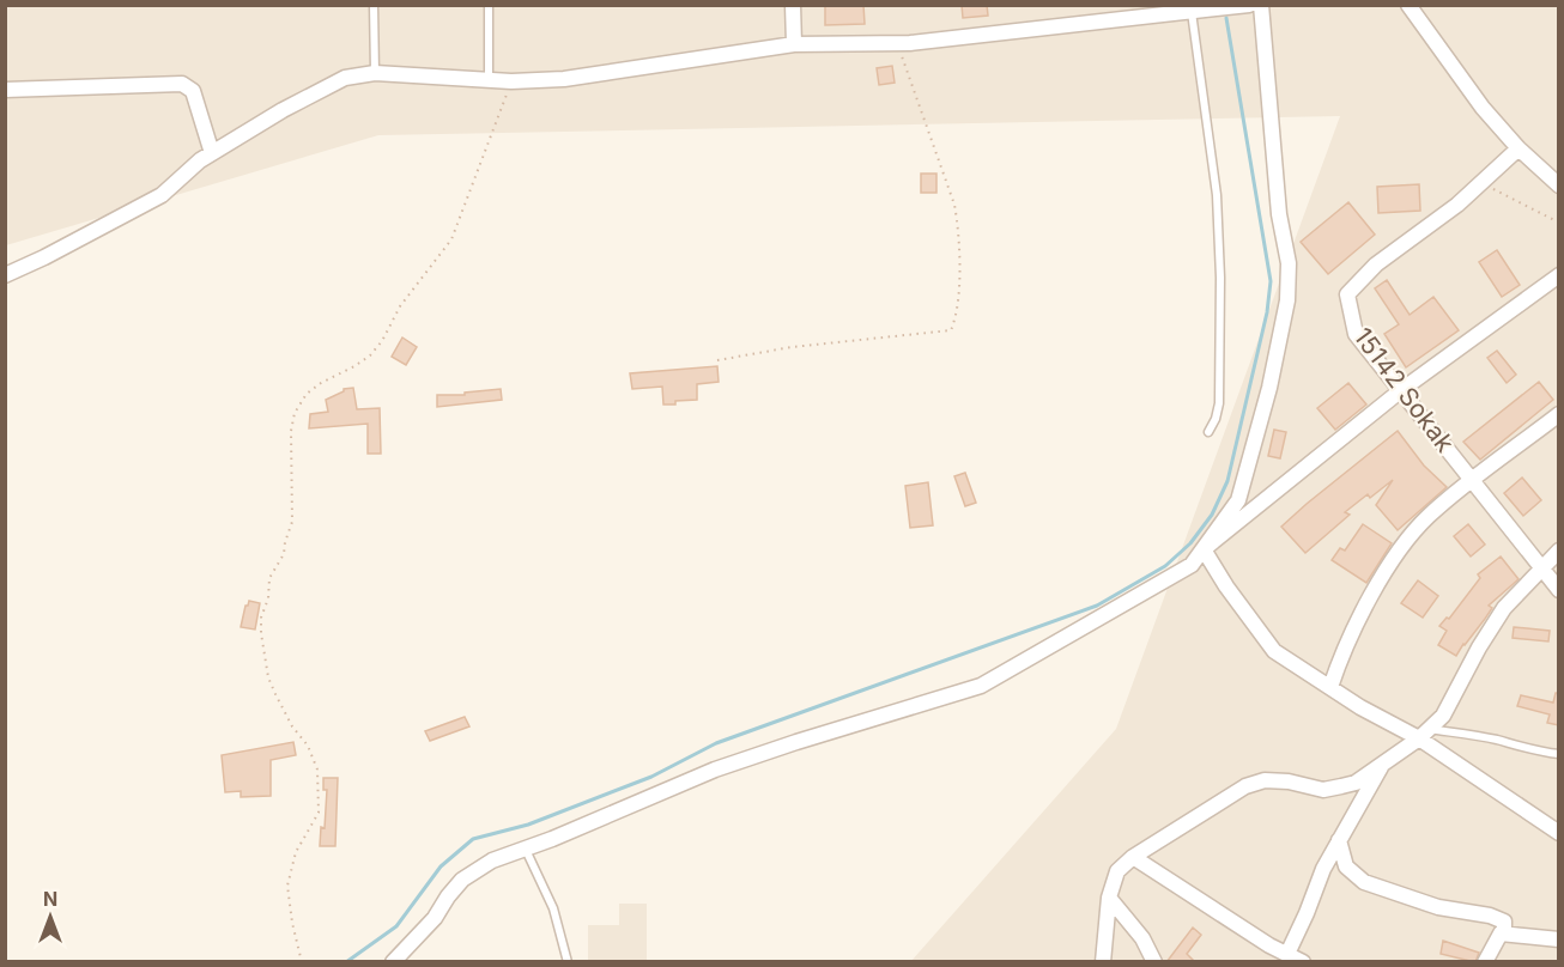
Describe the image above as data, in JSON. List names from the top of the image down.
{
  "streets": {
    "street": ["15142 Sokak"]
  },
  "north": "top"
}
